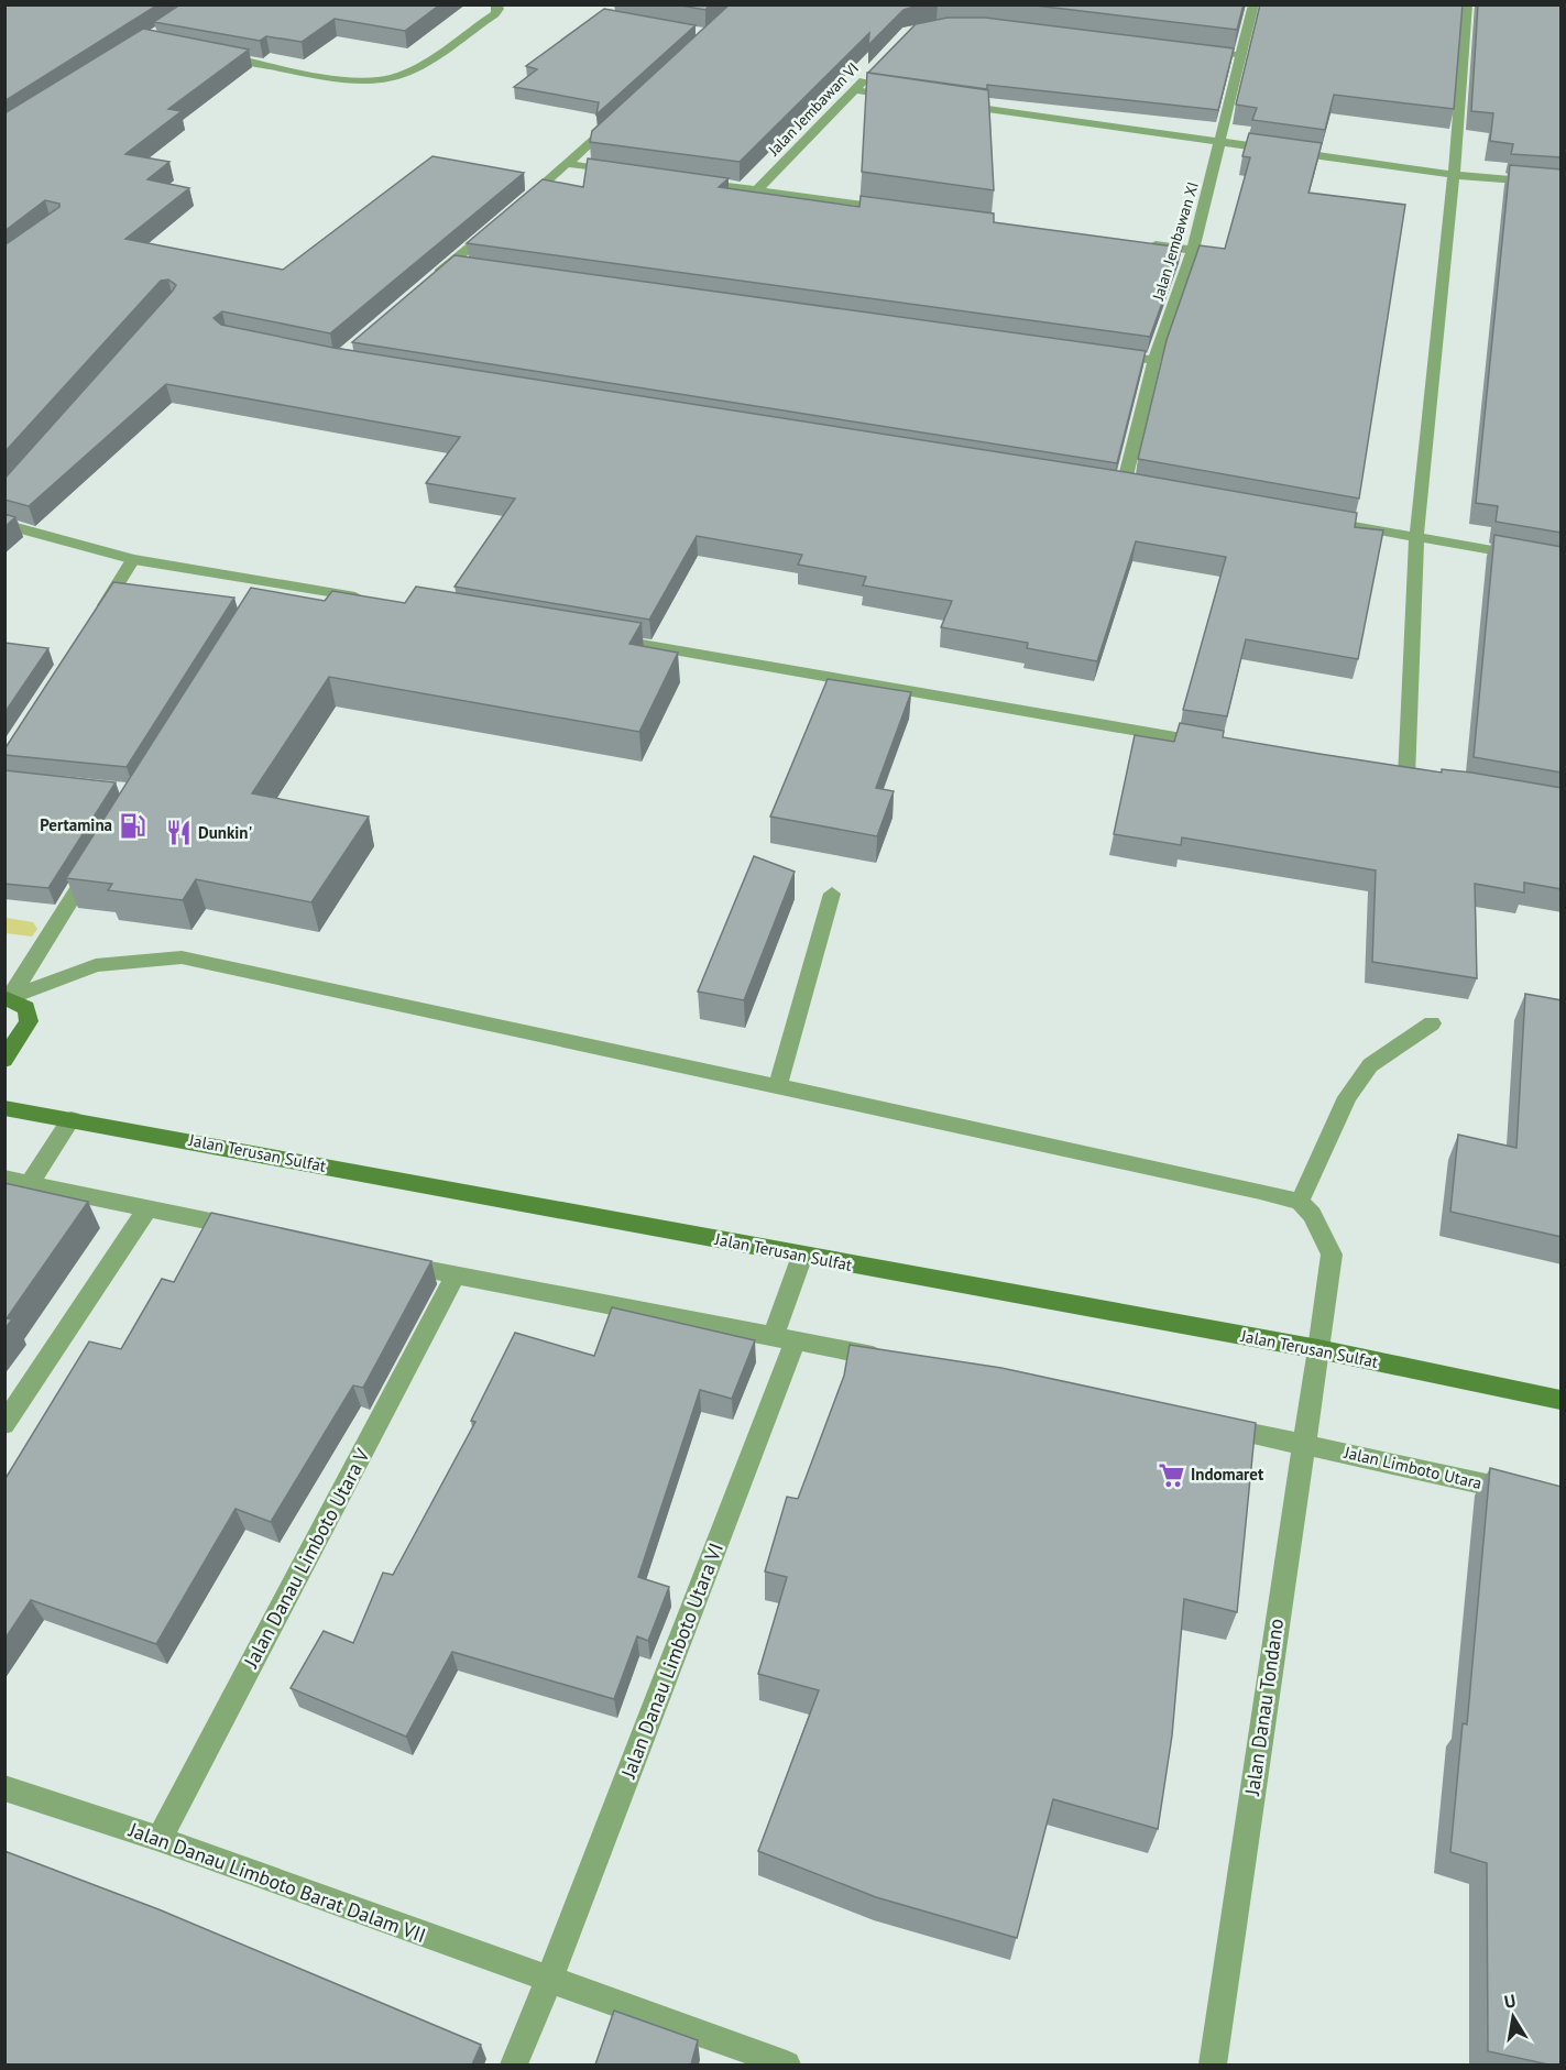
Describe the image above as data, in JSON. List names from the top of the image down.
{
  "streets": {
    "street": [
      "Jalan Jembawan VI",
      "Jalan Jembawan XI",
      "Jalan Terusan Sulfat",
      "Jalan Limboto Utara",
      "Jalan Danau Limboto Utara V",
      "Jalan Danau Limboto Utara VI",
      "Jalan Danau Tondano",
      "Jalan Danau Limboto Barat Dalam VII"
    ]
  },
  "crossings": [
    ["Jalan Terusan Sulfat", "Jalan Danau Limboto Utara VI"],
    ["Jalan Terusan Sulfat", "Jalan Danau Tondano"],
    ["Jalan Limboto Utara", "Jalan Danau Tondano"],
    ["Jalan Danau Limboto Utara V", "Jalan Danau Limboto Barat Dalam VII"],
    ["Jalan Danau Limboto Utara VI", "Jalan Danau Limboto Barat Dalam VII"]
  ],
  "places": {
    "fuel station": ["Pertamina"],
    "restaurant": ["Dunkin'"],
    "supermarket": ["Indomaret"]
  },
  "north": "top"
}
